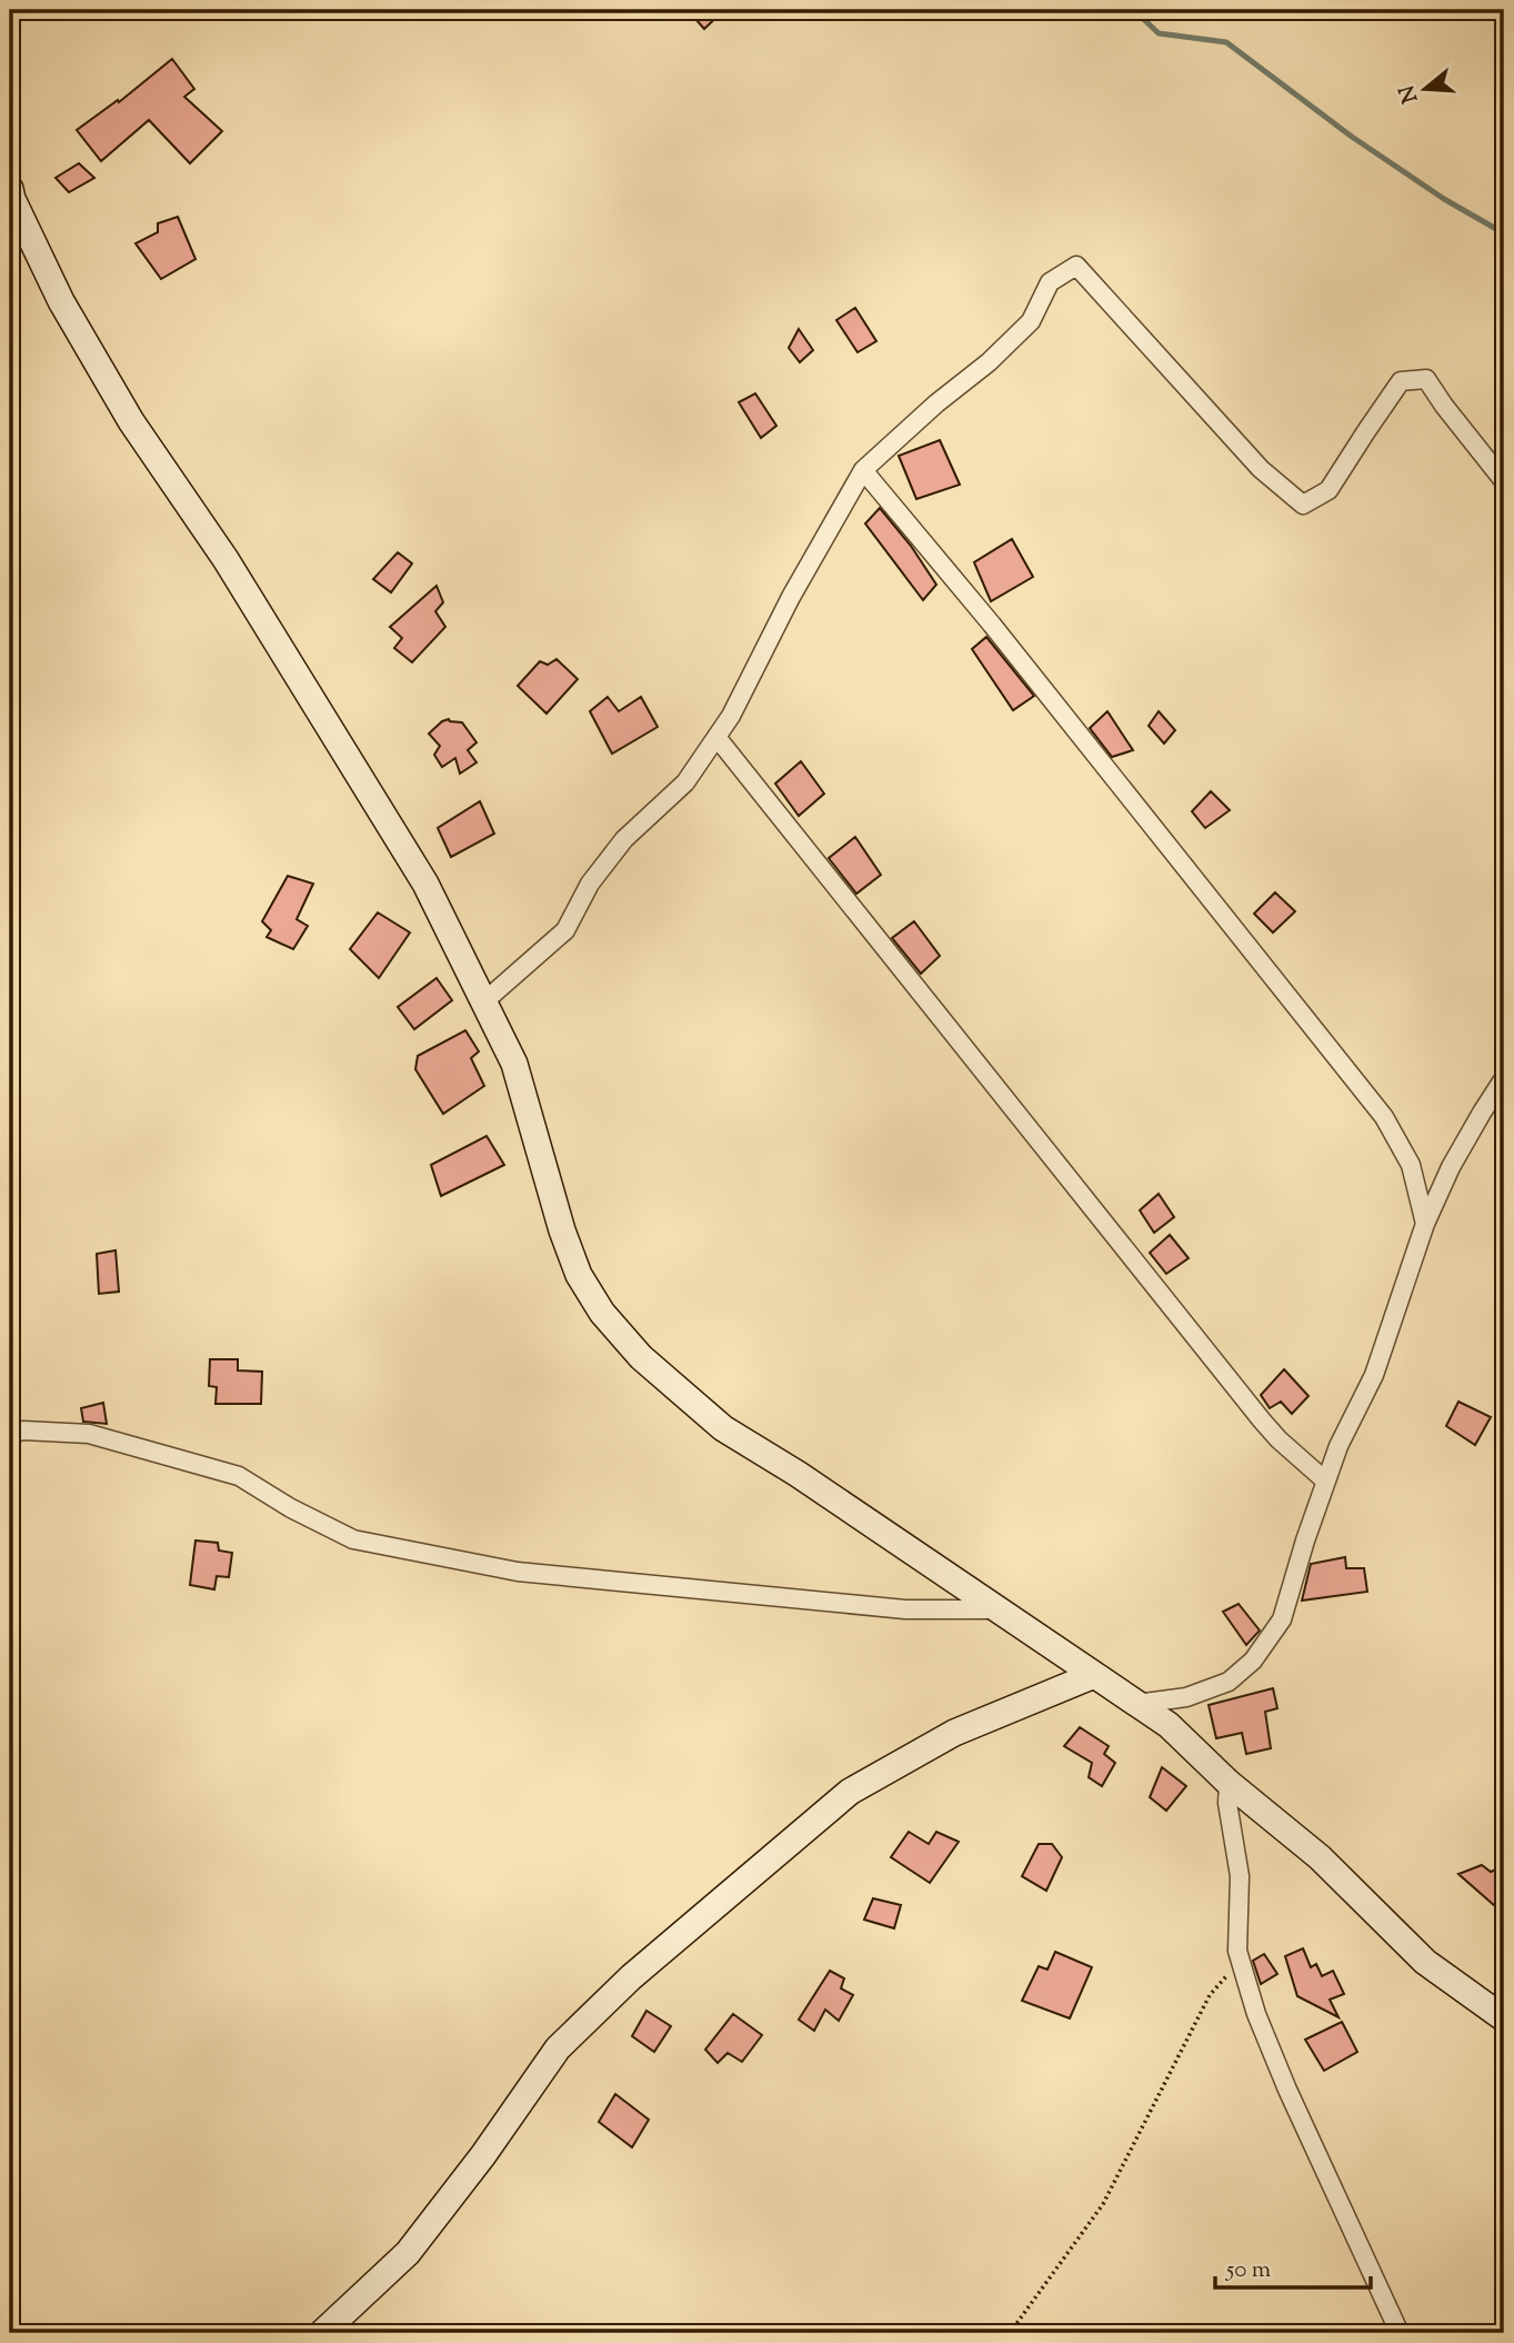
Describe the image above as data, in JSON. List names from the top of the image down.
{
  "scale_bar": "50 m",
  "north": "left"
}
